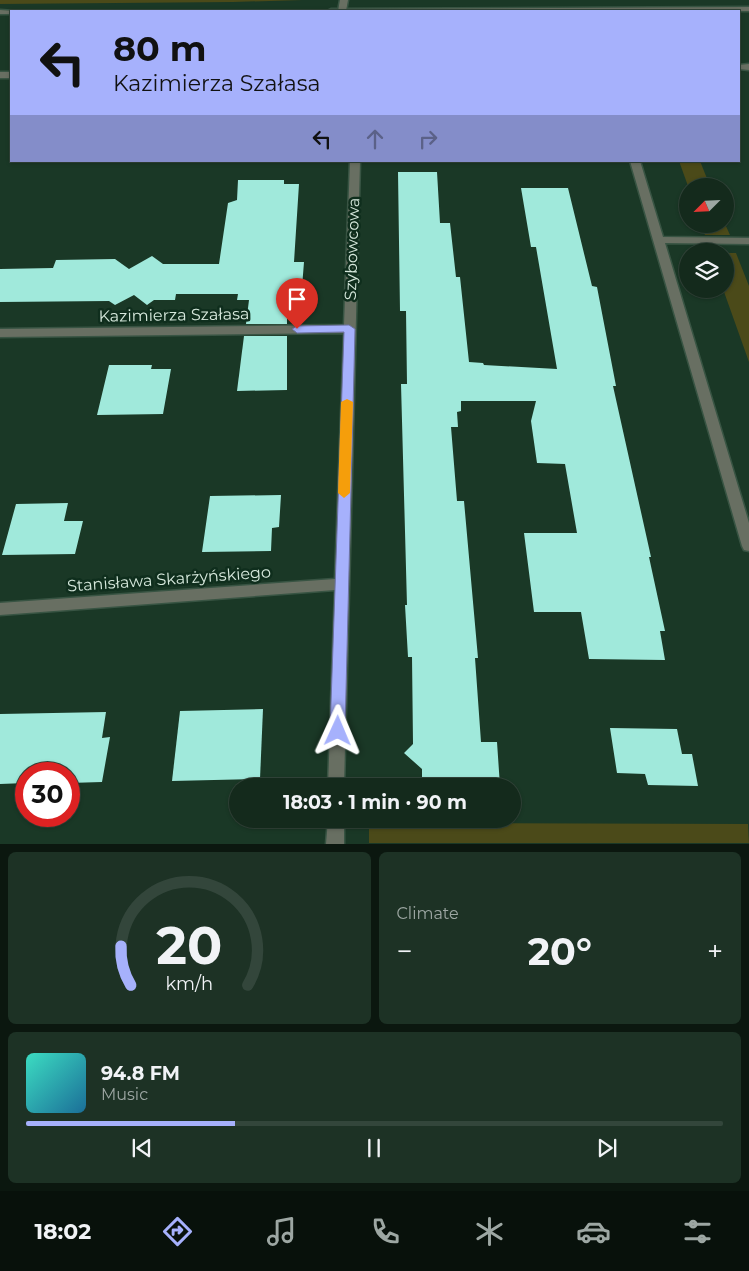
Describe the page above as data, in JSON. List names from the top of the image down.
{
  "streets": {
    "street": ["Szybowcowa", "Kazimierza Szałasa", "Stanisława Skarżyńskiego"]
  },
  "crossings": [
    ["Szybowcowa", "Kazimierza Szałasa"],
    ["Szybowcowa", "Stanisława Skarżyńskiego"]
  ],
  "north": "bottom left",
  "page": {
    "turn": ["80 m", "Kazimierza Szałasa"],
    "limit": "30",
    "trip": "18:03 · 1 min · 90 m",
    "tile": "Climate",
    "heat": ["−", "20°", "+"],
    "song": ["94.8 FM", "Music"],
    "tabs": "18:02",
    "gauge": ["20", "km/h"]
  }
}
